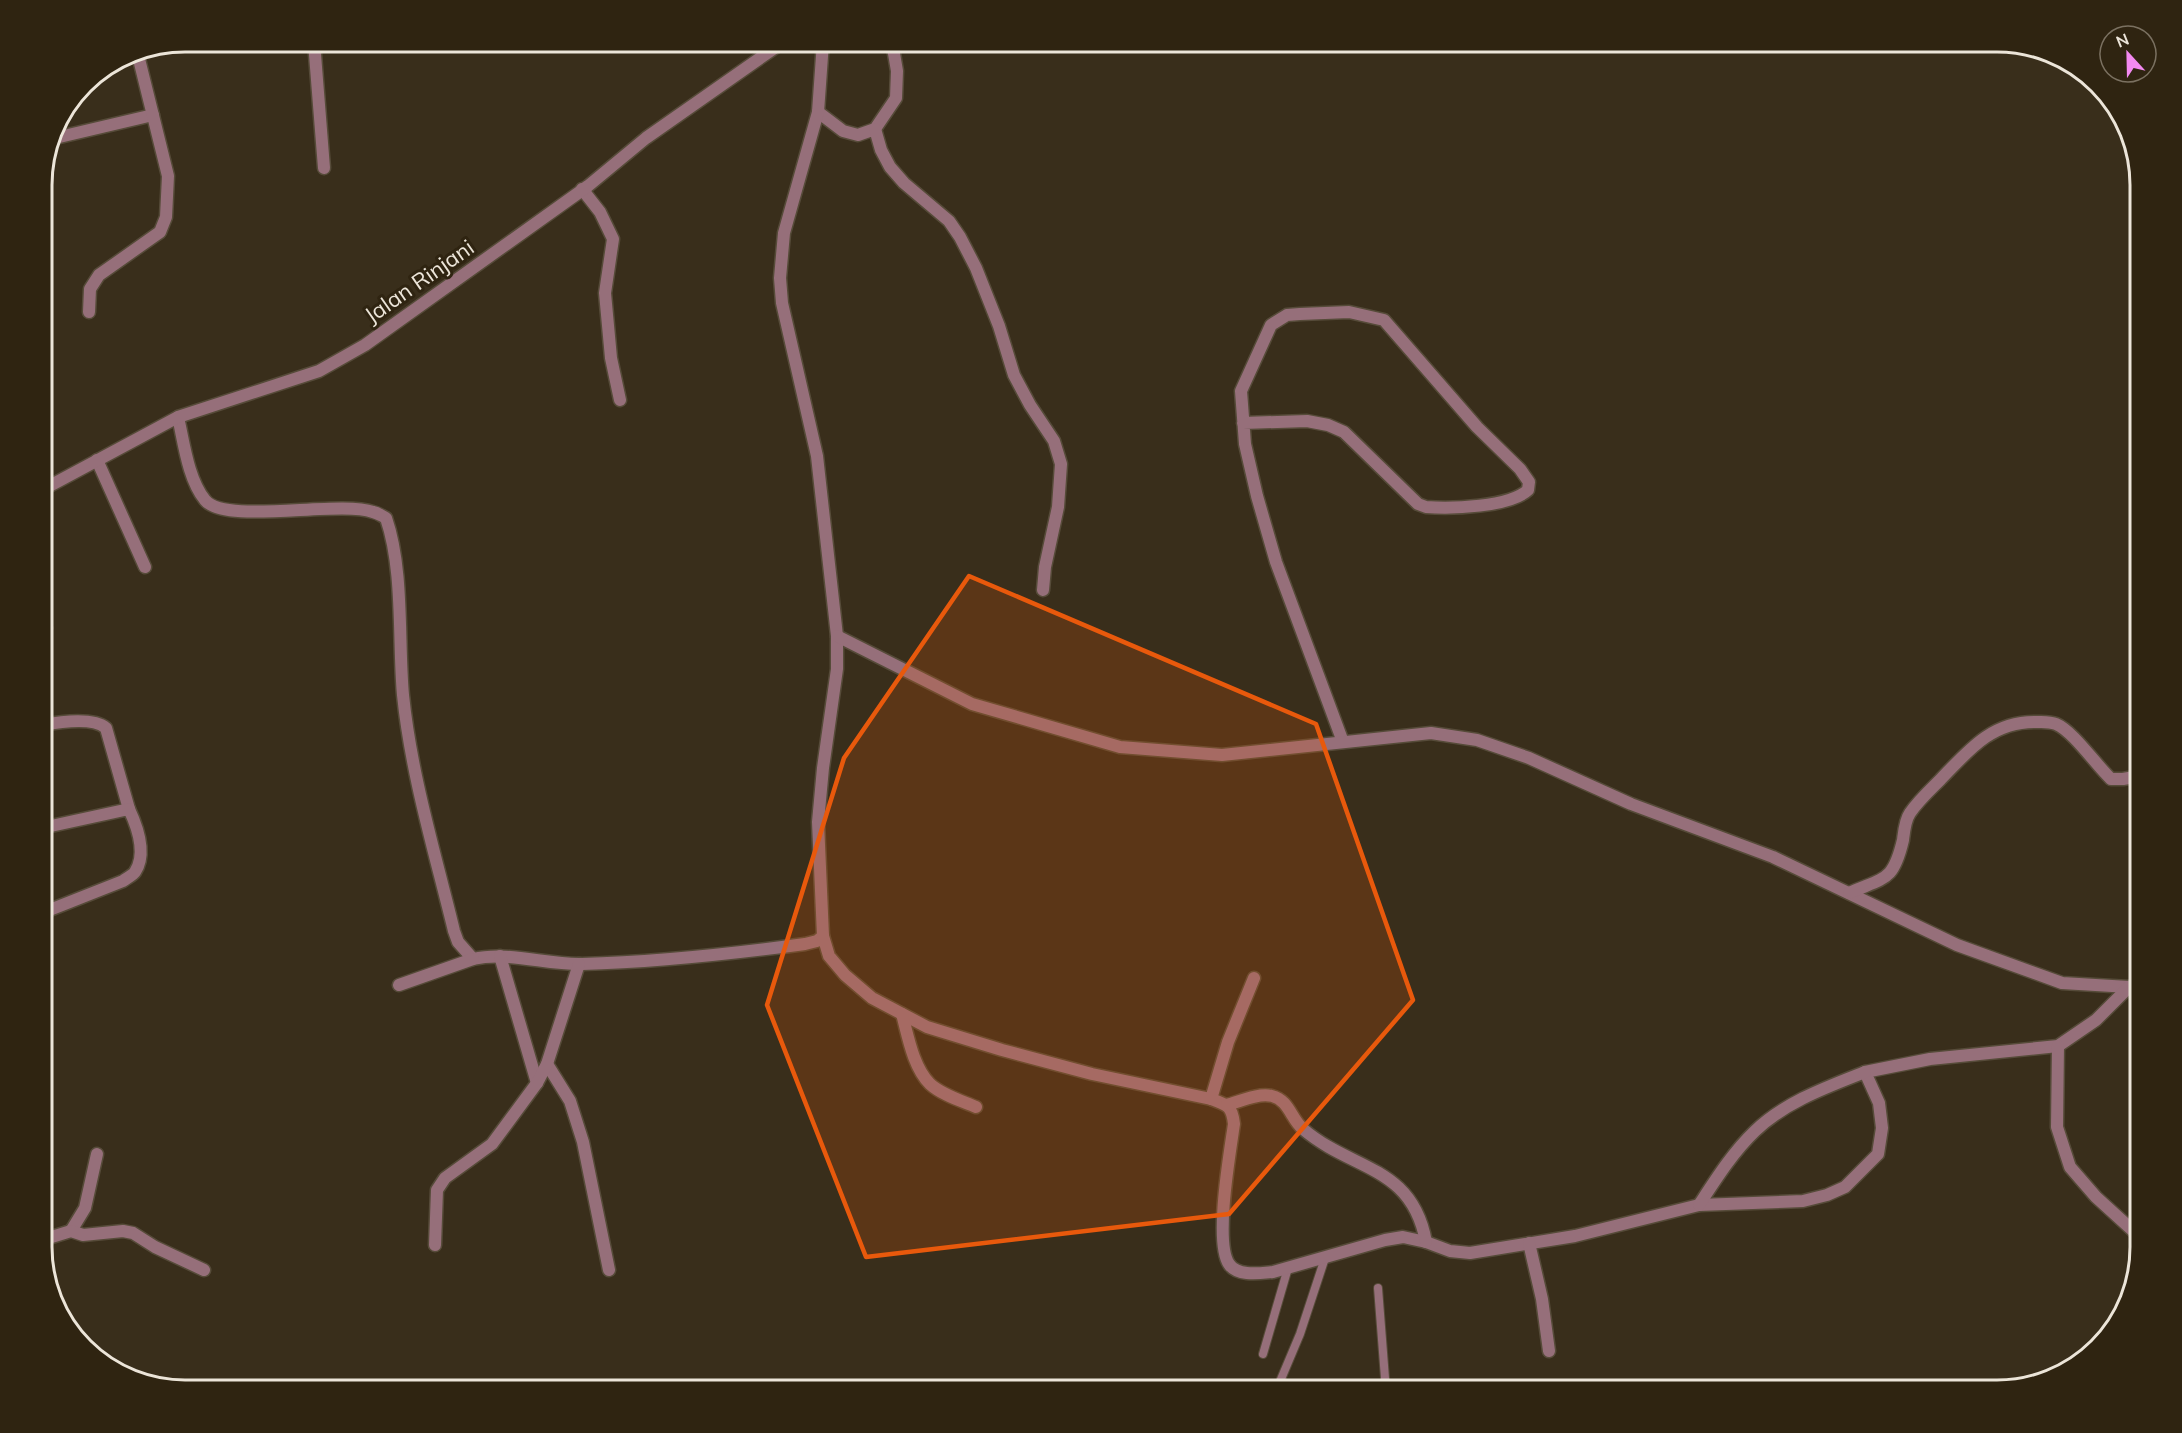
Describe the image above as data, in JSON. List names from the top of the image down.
{
  "streets": {
    "street": ["Jalan Rinjani"]
  },
  "north": "top"
}
